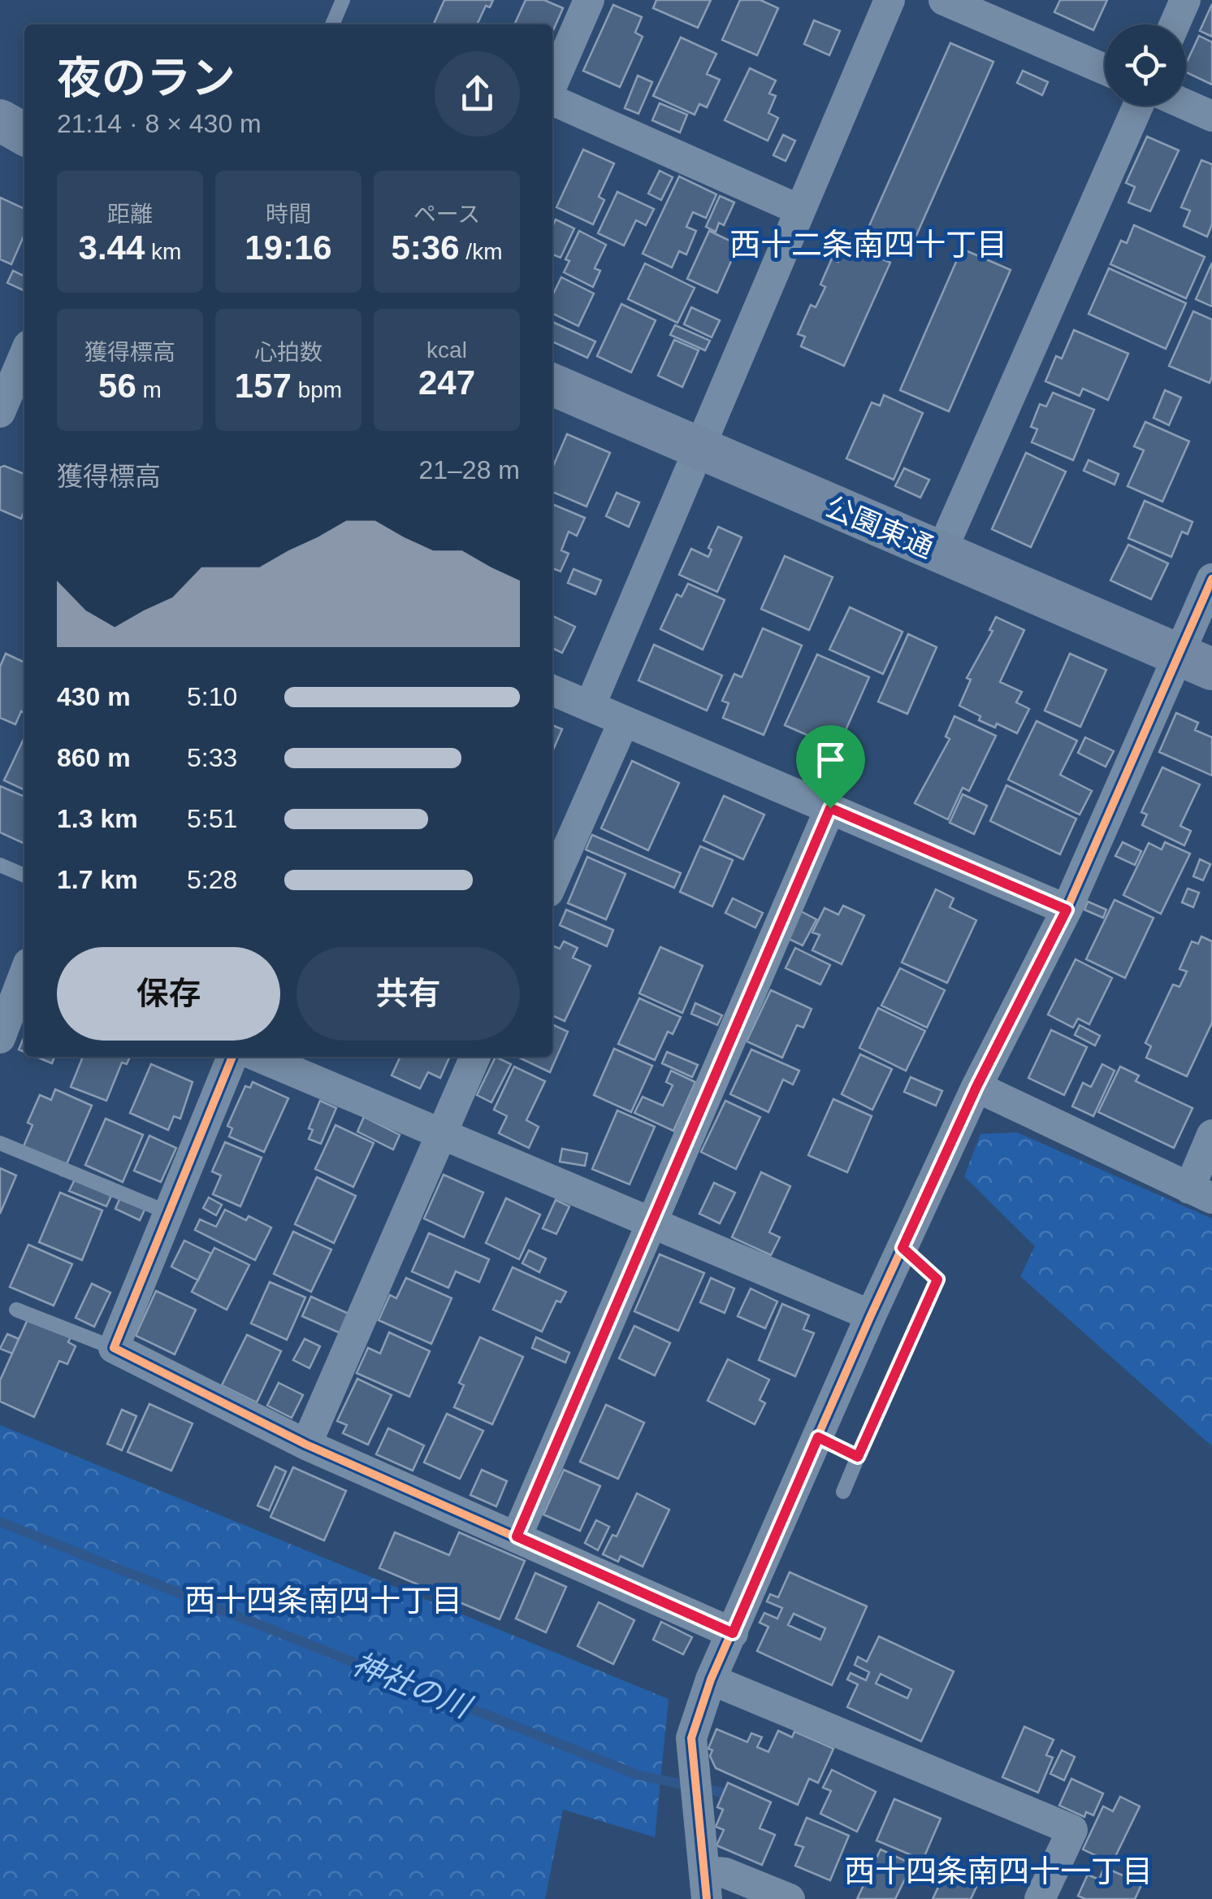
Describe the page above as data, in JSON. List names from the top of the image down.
{
  "streets": {
    "street": ["公園東通"]
  },
  "districts": ["西十二条南四十丁目", "西十四条南四十丁目", "西十四条南四十一丁目"],
  "water": ["神社の川"],
  "page": {
    "heading": ["夜のラン", "21:14 · 8 × 430 m"],
    "stats": [
      ["距離", "3.44 km"],
      ["時間", "19:16"],
      ["ペース", "5:36 /km"],
      ["獲得標高", "56 m"],
      ["心拍数", "157 bpm"],
      ["kcal", "247"]
    ],
    "chart": ["獲得標高", "21–28 m"],
    "list": [
      {
        "name": "430 m",
        "note": "5:10"
      },
      {
        "name": "860 m",
        "note": "5:33"
      },
      {
        "name": "1.3 km",
        "note": "5:51"
      },
      {
        "name": "1.7 km",
        "note": "5:28"
      }
    ],
    "buttons": ["保存", "共有"]
  }
}
